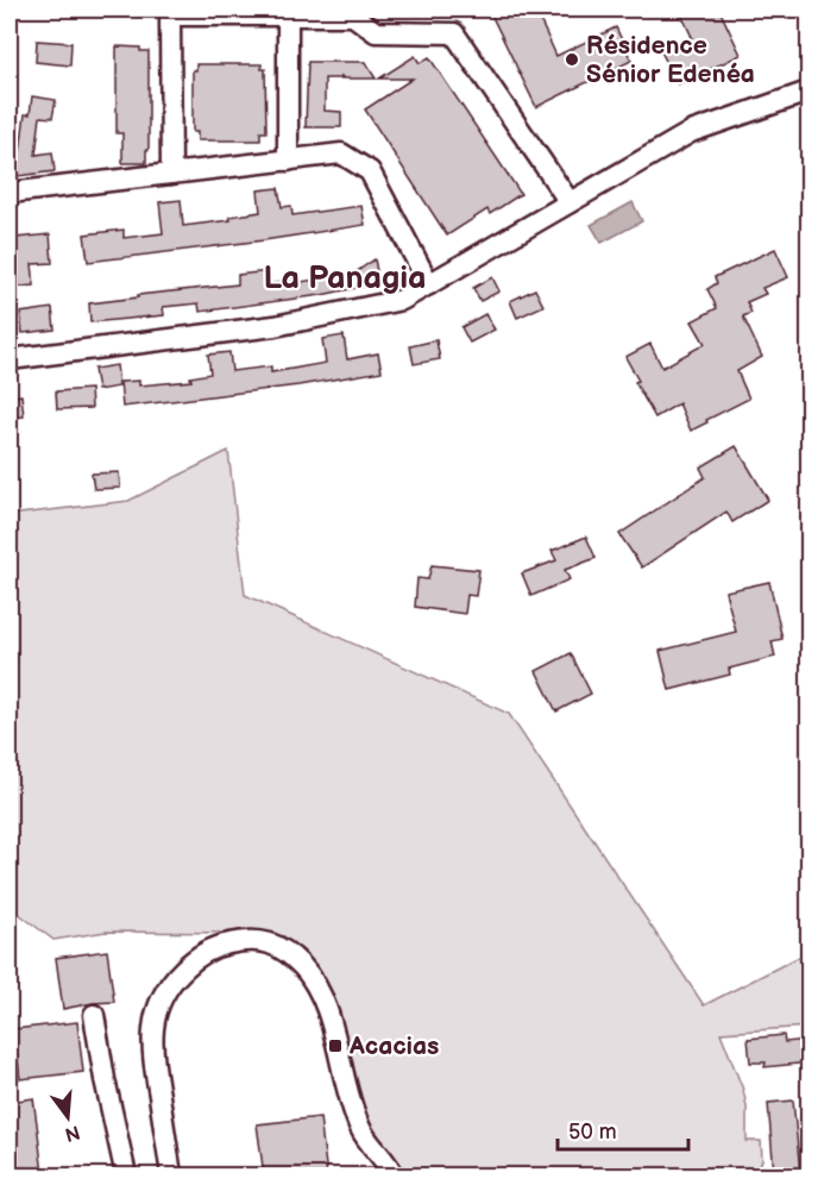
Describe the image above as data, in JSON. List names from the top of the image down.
{
  "districts": ["La Panagia"],
  "places": {
    "other": ["Résidence Sénior Edenéa"],
    "transit": ["Acacias"]
  },
  "scale_bar": "50 m",
  "north": "bottom"
}
